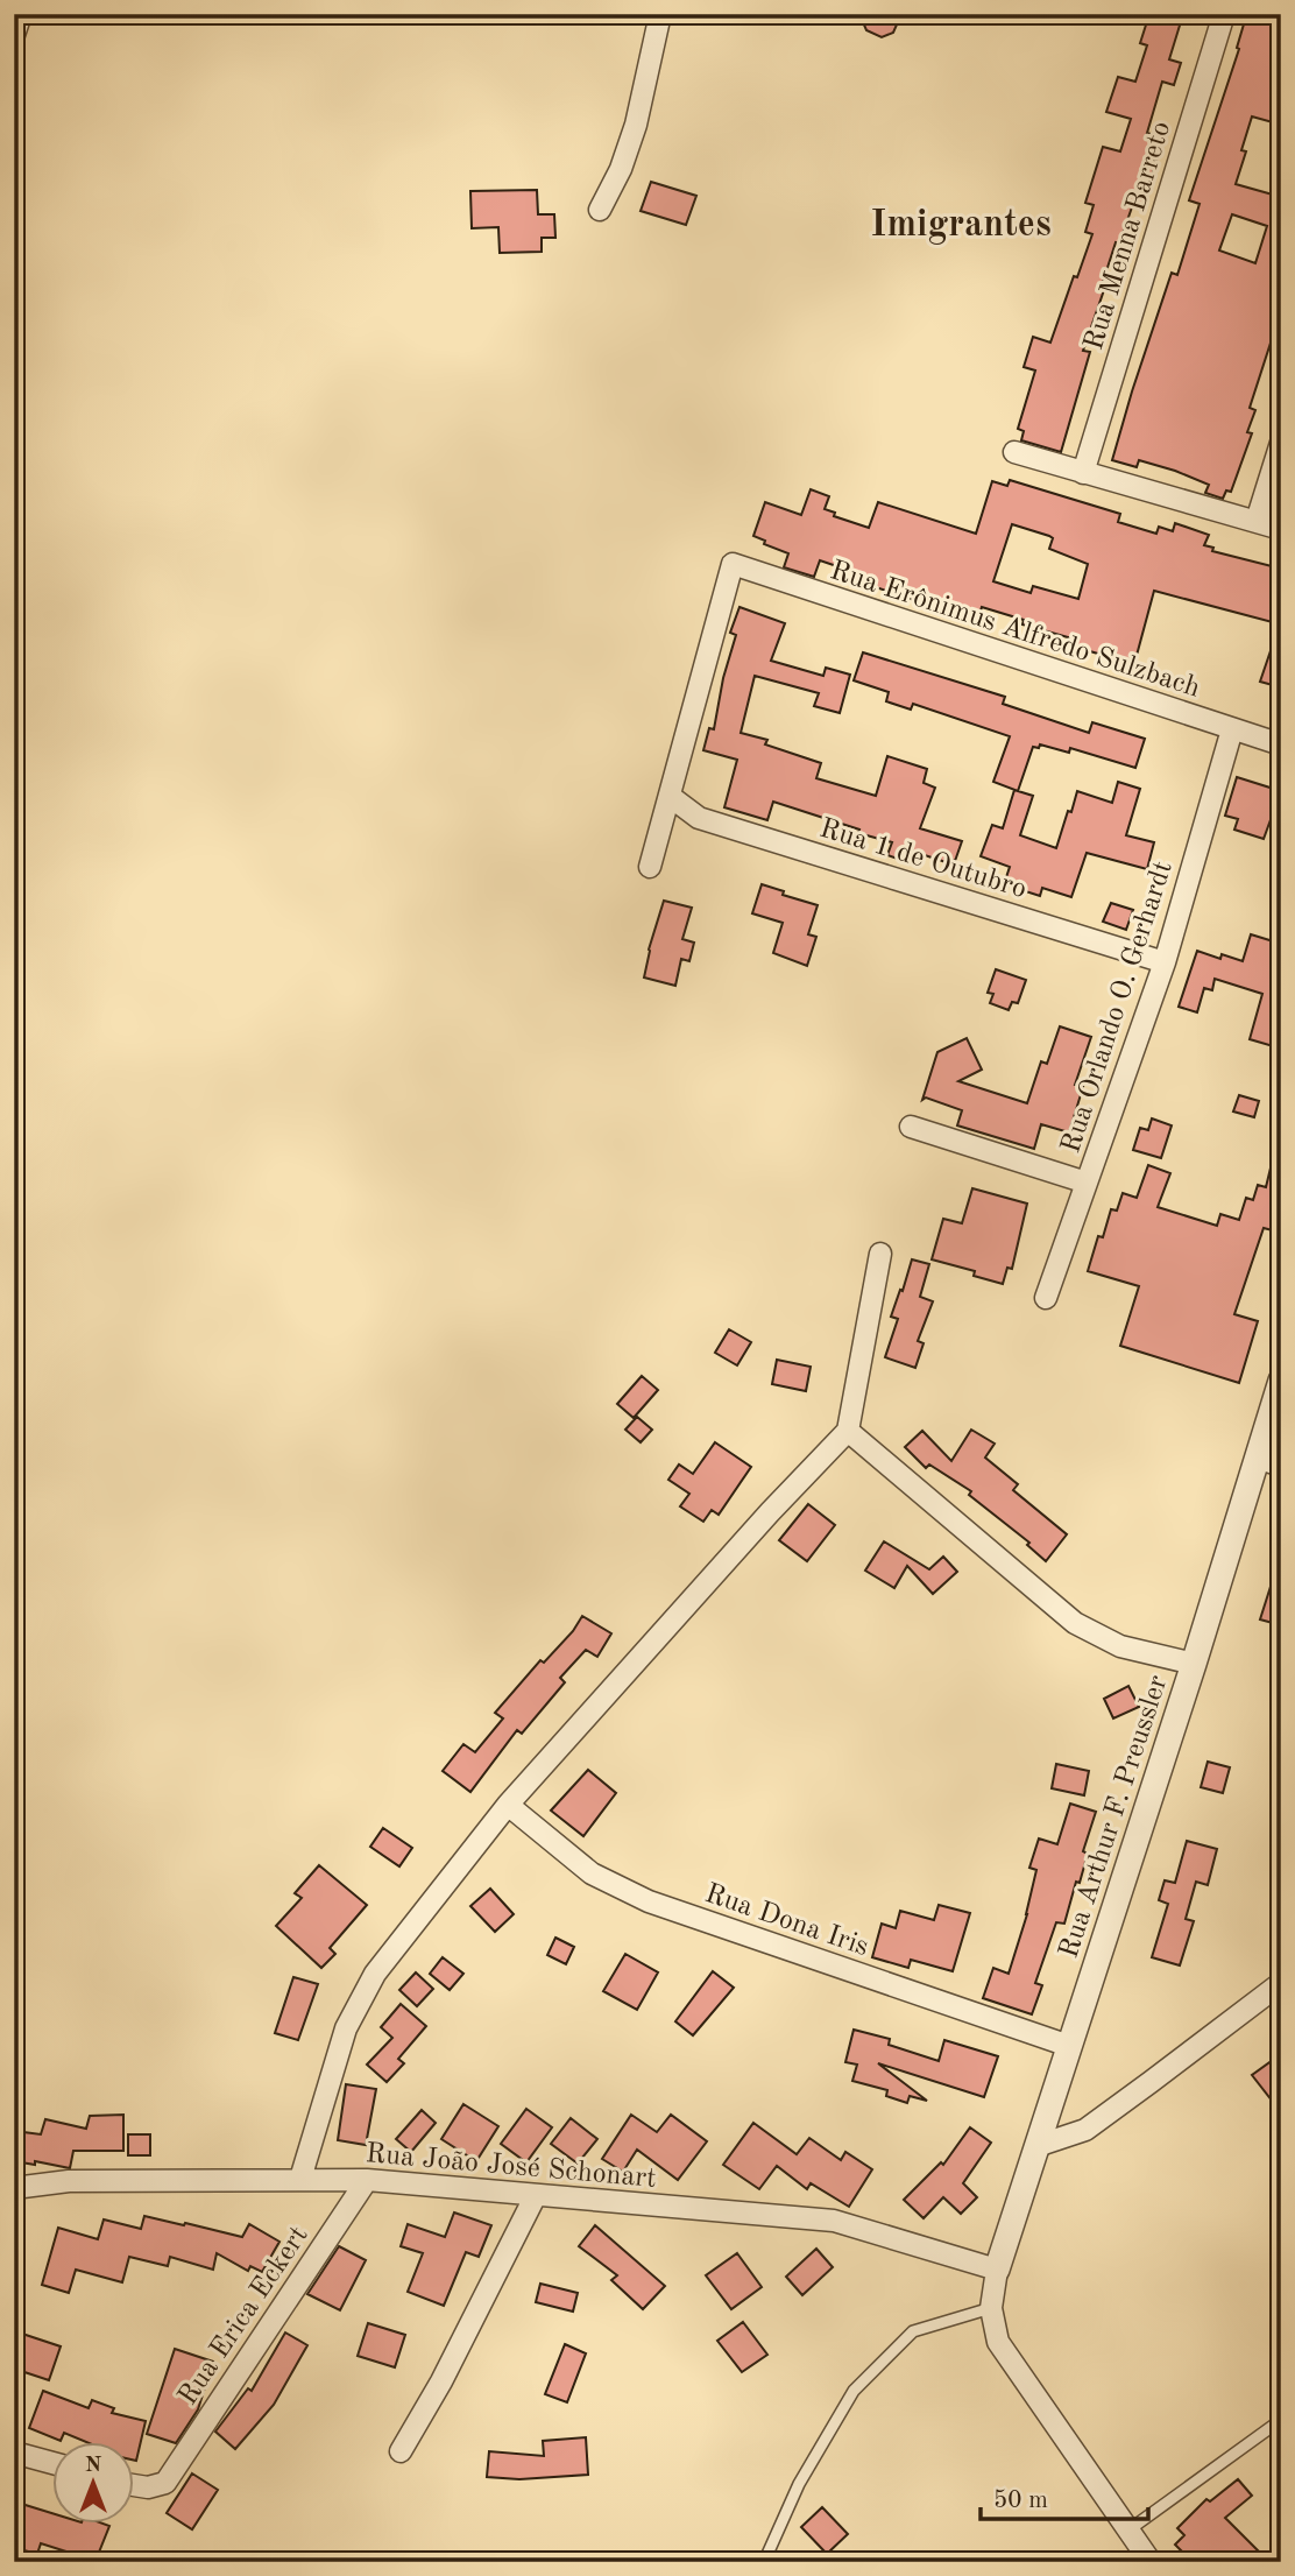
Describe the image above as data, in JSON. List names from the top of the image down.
{
  "streets": {
    "street": [
      "Rua Menna Barreto",
      "Rua Erônimus Alfredo Sulzbach",
      "Rua 1 de Outubro",
      "Rua Orlando O. Gerhardt",
      "Rua Arthur F. Preussler",
      "Rua Dona Iris",
      "Rua João José Schonart",
      "Rua Erica Eckert"
    ]
  },
  "crossings": [
    ["Rua Erônimus Alfredo Sulzbach", "Rua 1 de Outubro"],
    ["Rua Erônimus Alfredo Sulzbach", "Rua Orlando O. Gerhardt"],
    ["Rua 1 de Outubro", "Rua Orlando O. Gerhardt"],
    ["Rua Arthur F. Preussler", "Rua Dona Iris"],
    ["Rua Arthur F. Preussler", "Rua João José Schonart"],
    ["Rua João José Schonart", "Rua Erica Eckert"]
  ],
  "districts": ["Imigrantes"],
  "scale_bar": "50 m",
  "north": "top"
}
